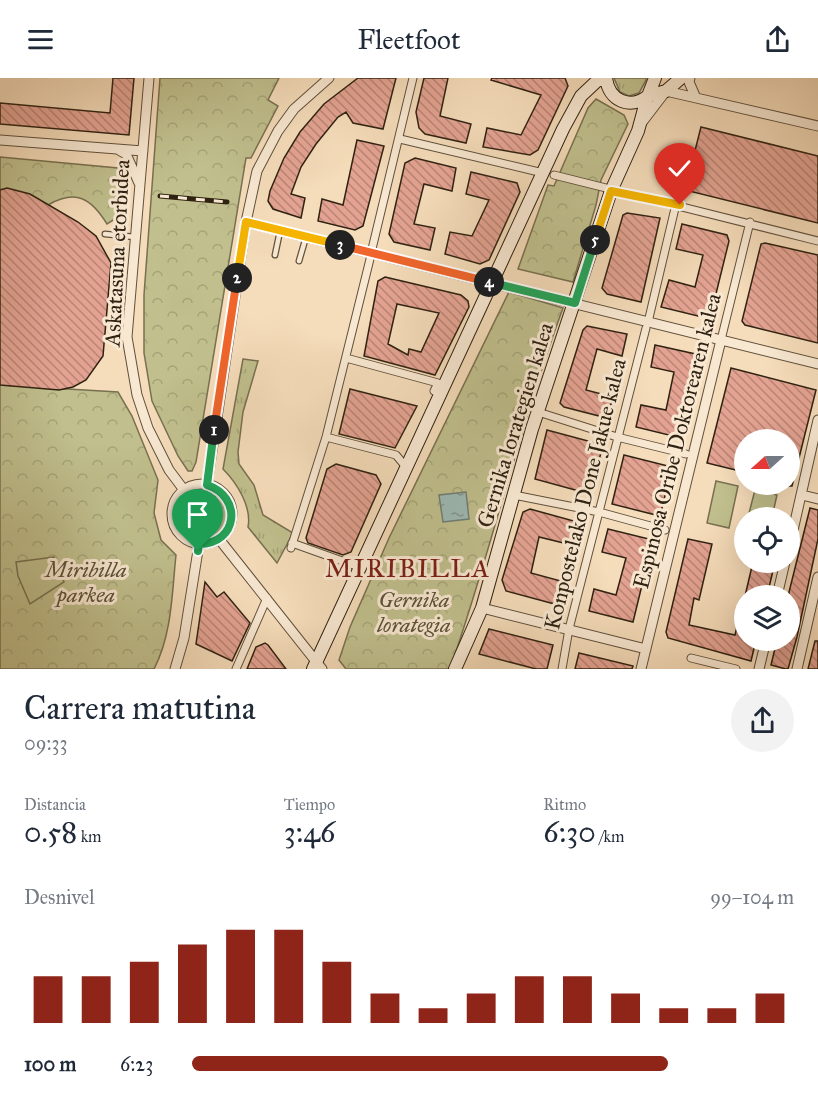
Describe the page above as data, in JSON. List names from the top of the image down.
{
  "streets": {
    "main road": ["Gernika lorategien kalea"],
    "street": ["Askatasuna etorbidea", "Espinosa Oribe Doktorearen kalea", "Konpostelako Done Jakue kalea"]
  },
  "districts": ["MIRIBILLA"],
  "parks": ["Miribilla parkea", "Gernika lorategia"],
  "north": "left",
  "page": {
    "header": "Fleetfoot",
    "pins": [
      "5",
      "3",
      "2",
      "4",
      "1"
    ],
    "heading": ["Carrera matutina", "09:33"],
    "stats": [
      ["Distancia", "0.58 km"],
      ["Tiempo", "3:46"],
      ["Ritmo", "6:30 /km"]
    ],
    "chart": ["Desnivel", "99–104 m"],
    "list": [
      {
        "name": "100 m",
        "note": "6:23"
      }
    ]
  }
}
